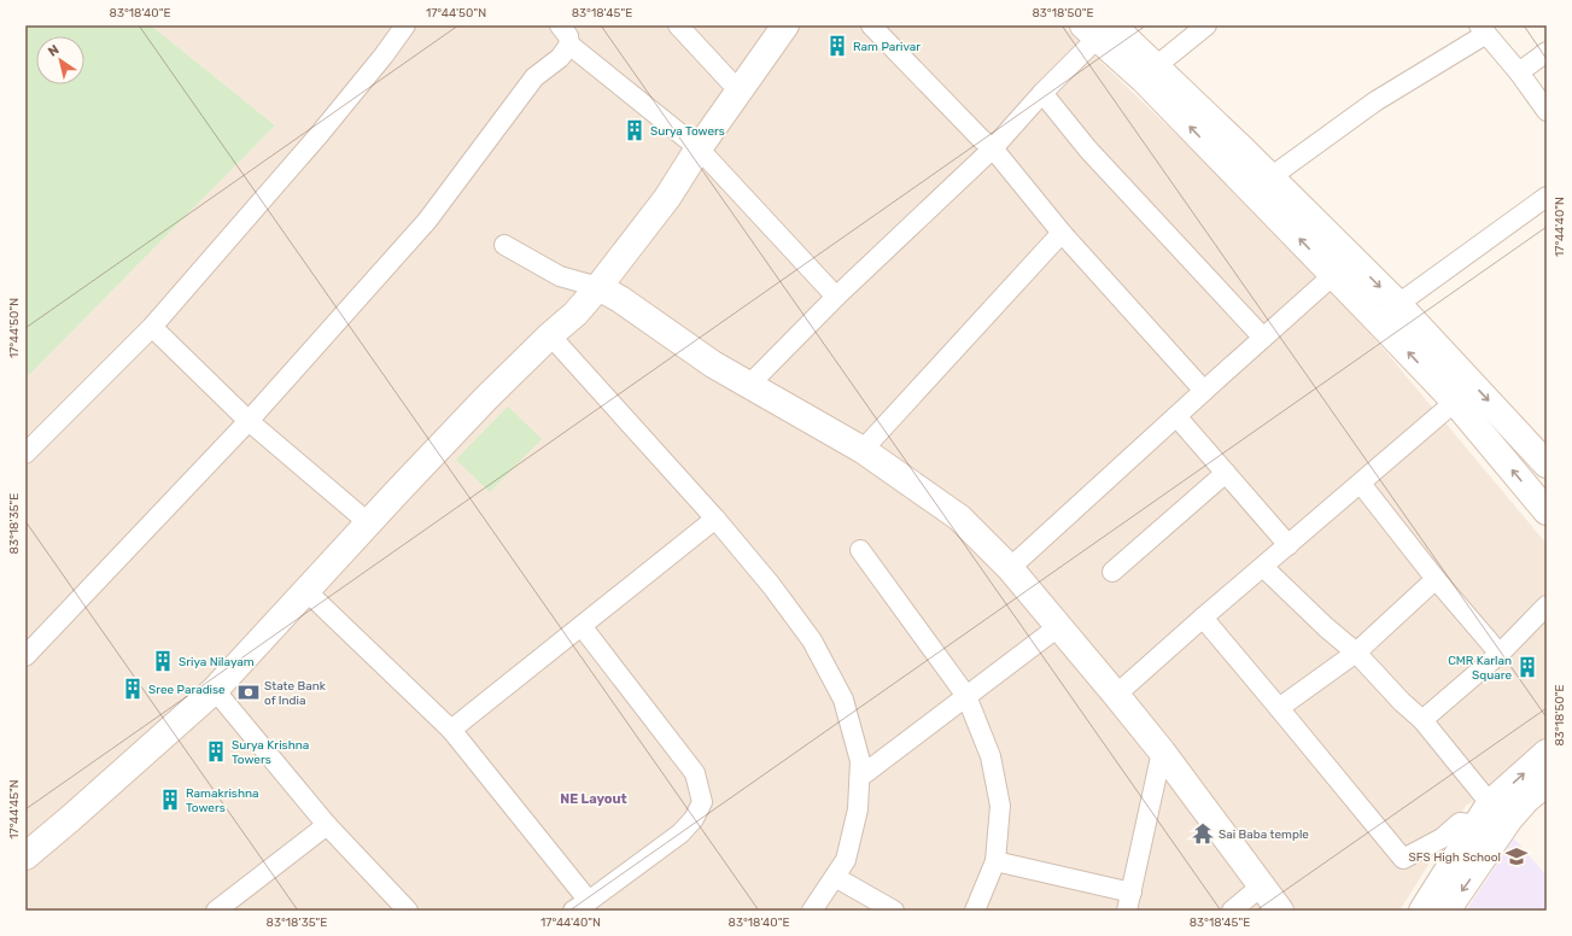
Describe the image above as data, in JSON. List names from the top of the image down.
{
  "districts": ["NE Layout"],
  "places": {
    "building": [
      "Ram Parivar",
      "Surya Towers",
      "Sriya Nilayam",
      "CMR Karlan Square",
      "Sree Paradise",
      "Surya Krishna Towers",
      "Ramakrishna Towers"
    ],
    "bank": ["State Bank of India"],
    "temple": ["Sai Baba temple"],
    "school or university": ["SFS High School"]
  },
  "north": "top left",
  "coordinates": [
    "83°18'40\"E",
    "17°44'50\"N",
    "83°18'45\"E",
    "83°18'50\"E",
    "17°44'40\"N",
    "83°18'35\"E",
    "17°44'45\"N"
  ]
}
